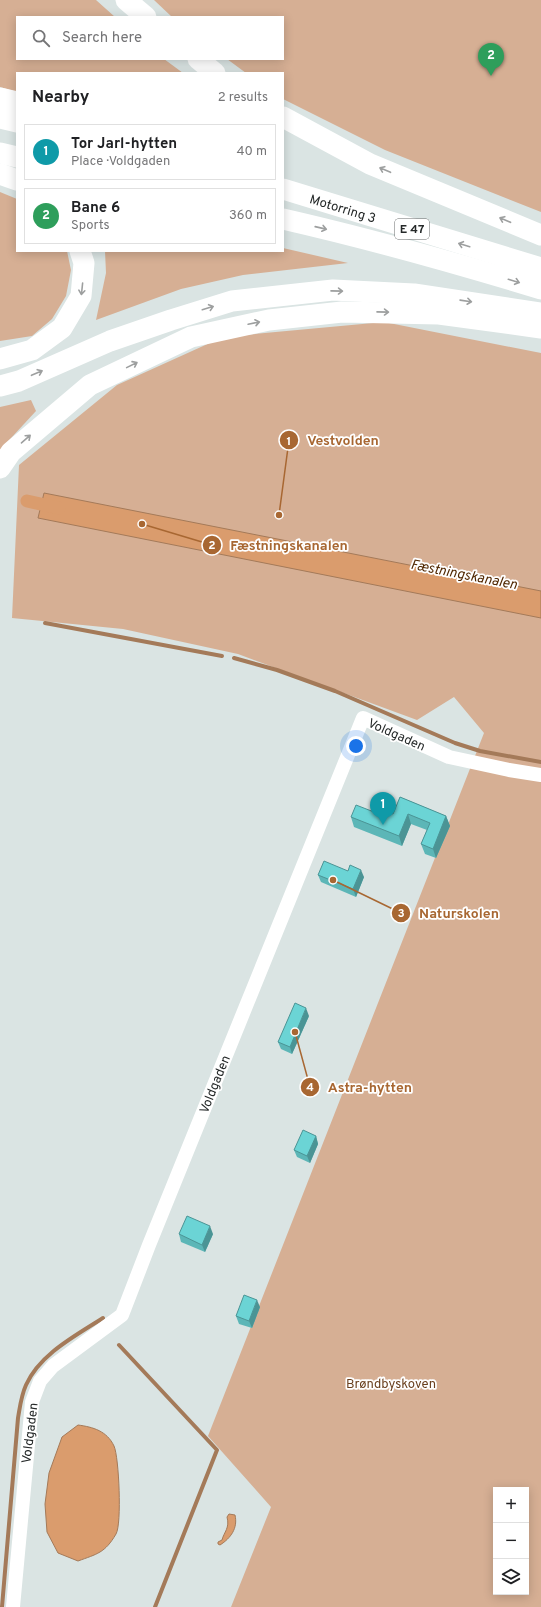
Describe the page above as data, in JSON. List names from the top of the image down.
{
  "streets": {
    "highway": ["Motorring 3", "E 47"],
    "street": ["Voldgaden"]
  },
  "water": ["Fæstningskanalen"],
  "parks": ["Brøndbyskoven"],
  "places": [
    "Vestvolden",
    "Fæstningskanalen",
    "Naturskolen",
    "Astra-hytten"
  ],
  "page": {
    "search": "Search here",
    "pins": ["2", "1"],
    "heading": ["Nearby", "2 results"],
    "list": [
      {
        "mark": "1",
        "name": "Tor Jarl-hytten",
        "note": "Place · Voldgaden",
        "value": "40 m"
      },
      {
        "mark": "2",
        "name": "Bane 6",
        "note": "Sports",
        "value": "360 m"
      }
    ],
    "map_buttons": ["+", "−"]
  }
}
